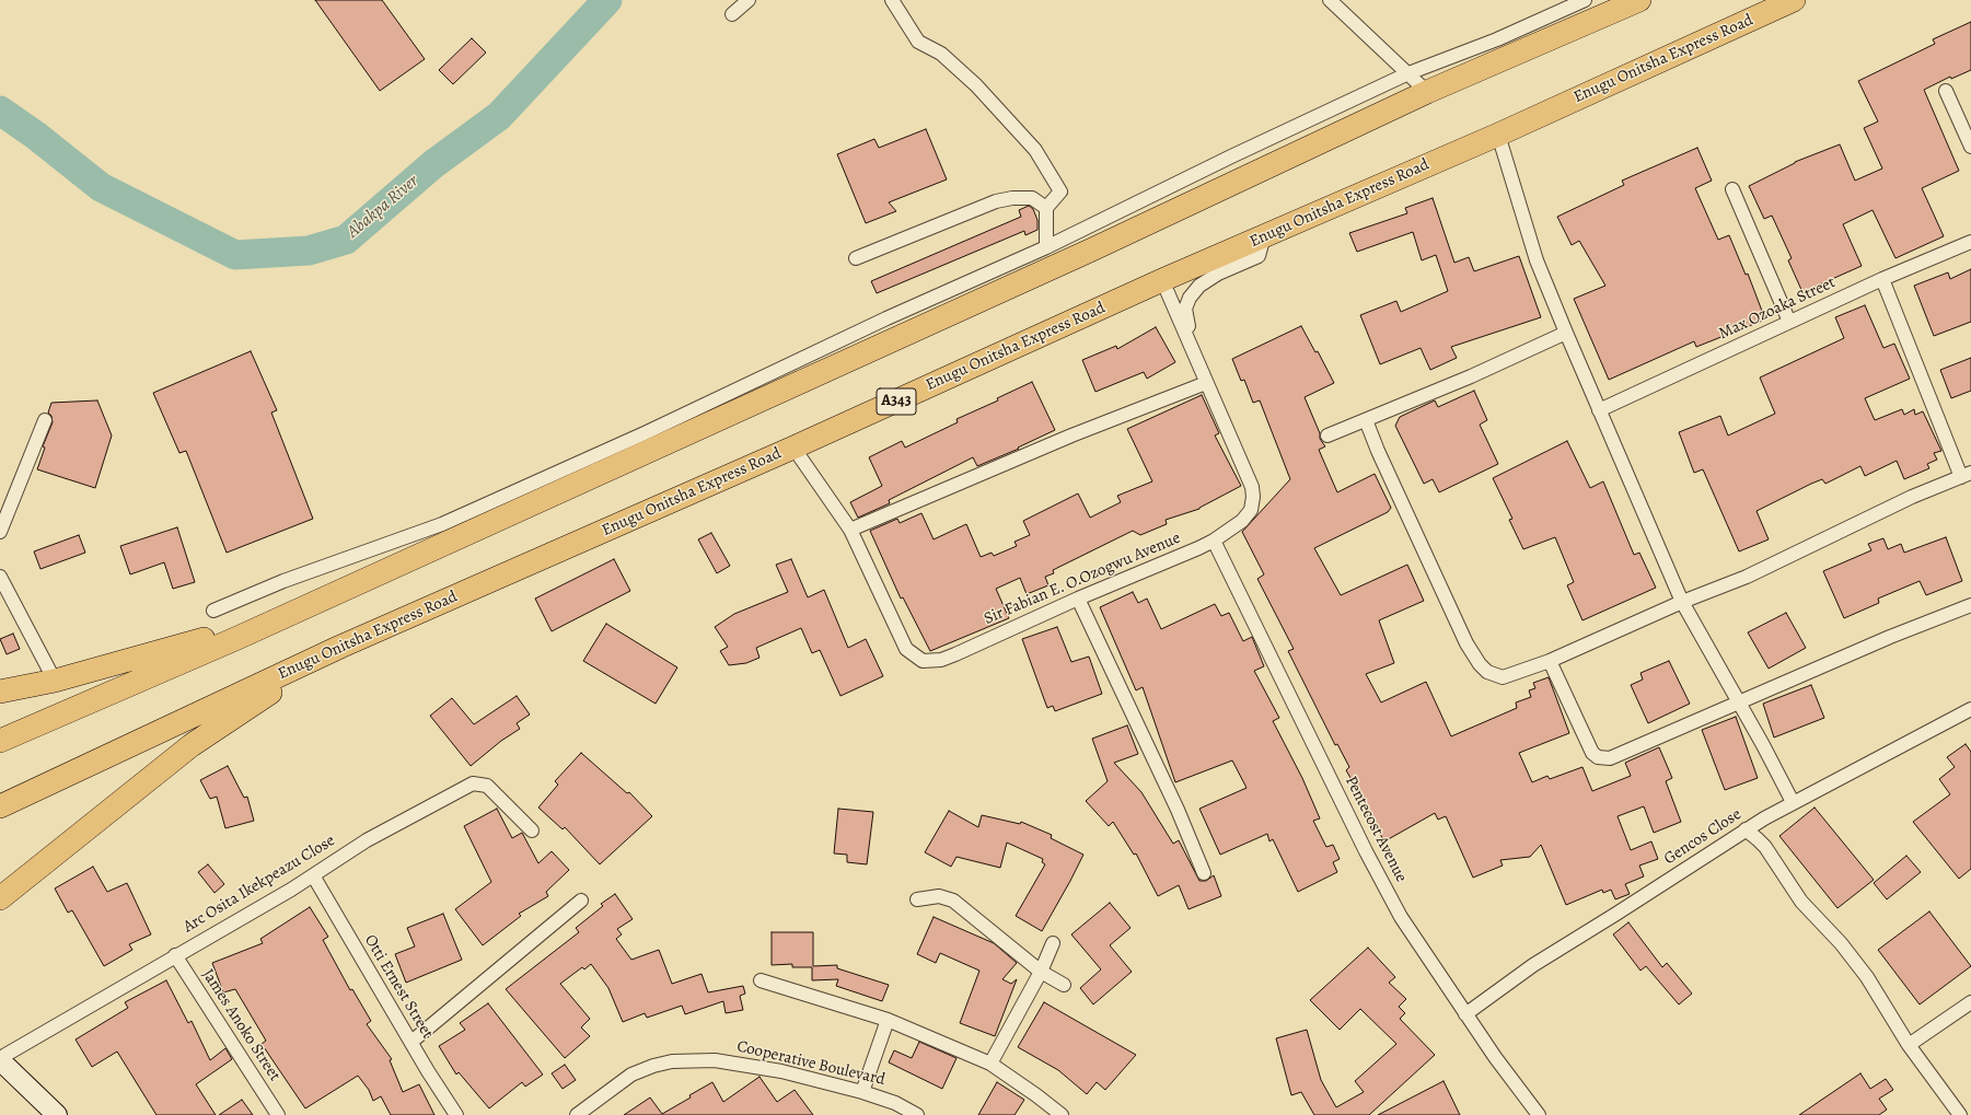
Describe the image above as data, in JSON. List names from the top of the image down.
{
  "streets": {
    "highway": ["Enugu Onitsha Express Road", "A343"],
    "street": [
      "Max Ozoaka Street",
      "Sir Fabian E. O.Ozogwu Avenue",
      "Pentecost Avenue",
      "Gencos Close",
      "Arc Osita Ikekpeazu Close",
      "Otti Ernest Street",
      "James Anoko Street",
      "Cooperative Boulevard"
    ]
  },
  "crossings": [
    ["Enugu Onitsha Express Road", "Sir Fabian E. O.Ozogwu Avenue"],
    ["Sir Fabian E. O.Ozogwu Avenue", "Pentecost Avenue"],
    ["Pentecost Avenue", "Gencos Close"],
    ["Arc Osita Ikekpeazu Close", "Otti Ernest Street"],
    ["Arc Osita Ikekpeazu Close", "James Anoko Street"]
  ],
  "water": ["Abakpa River"]
}
